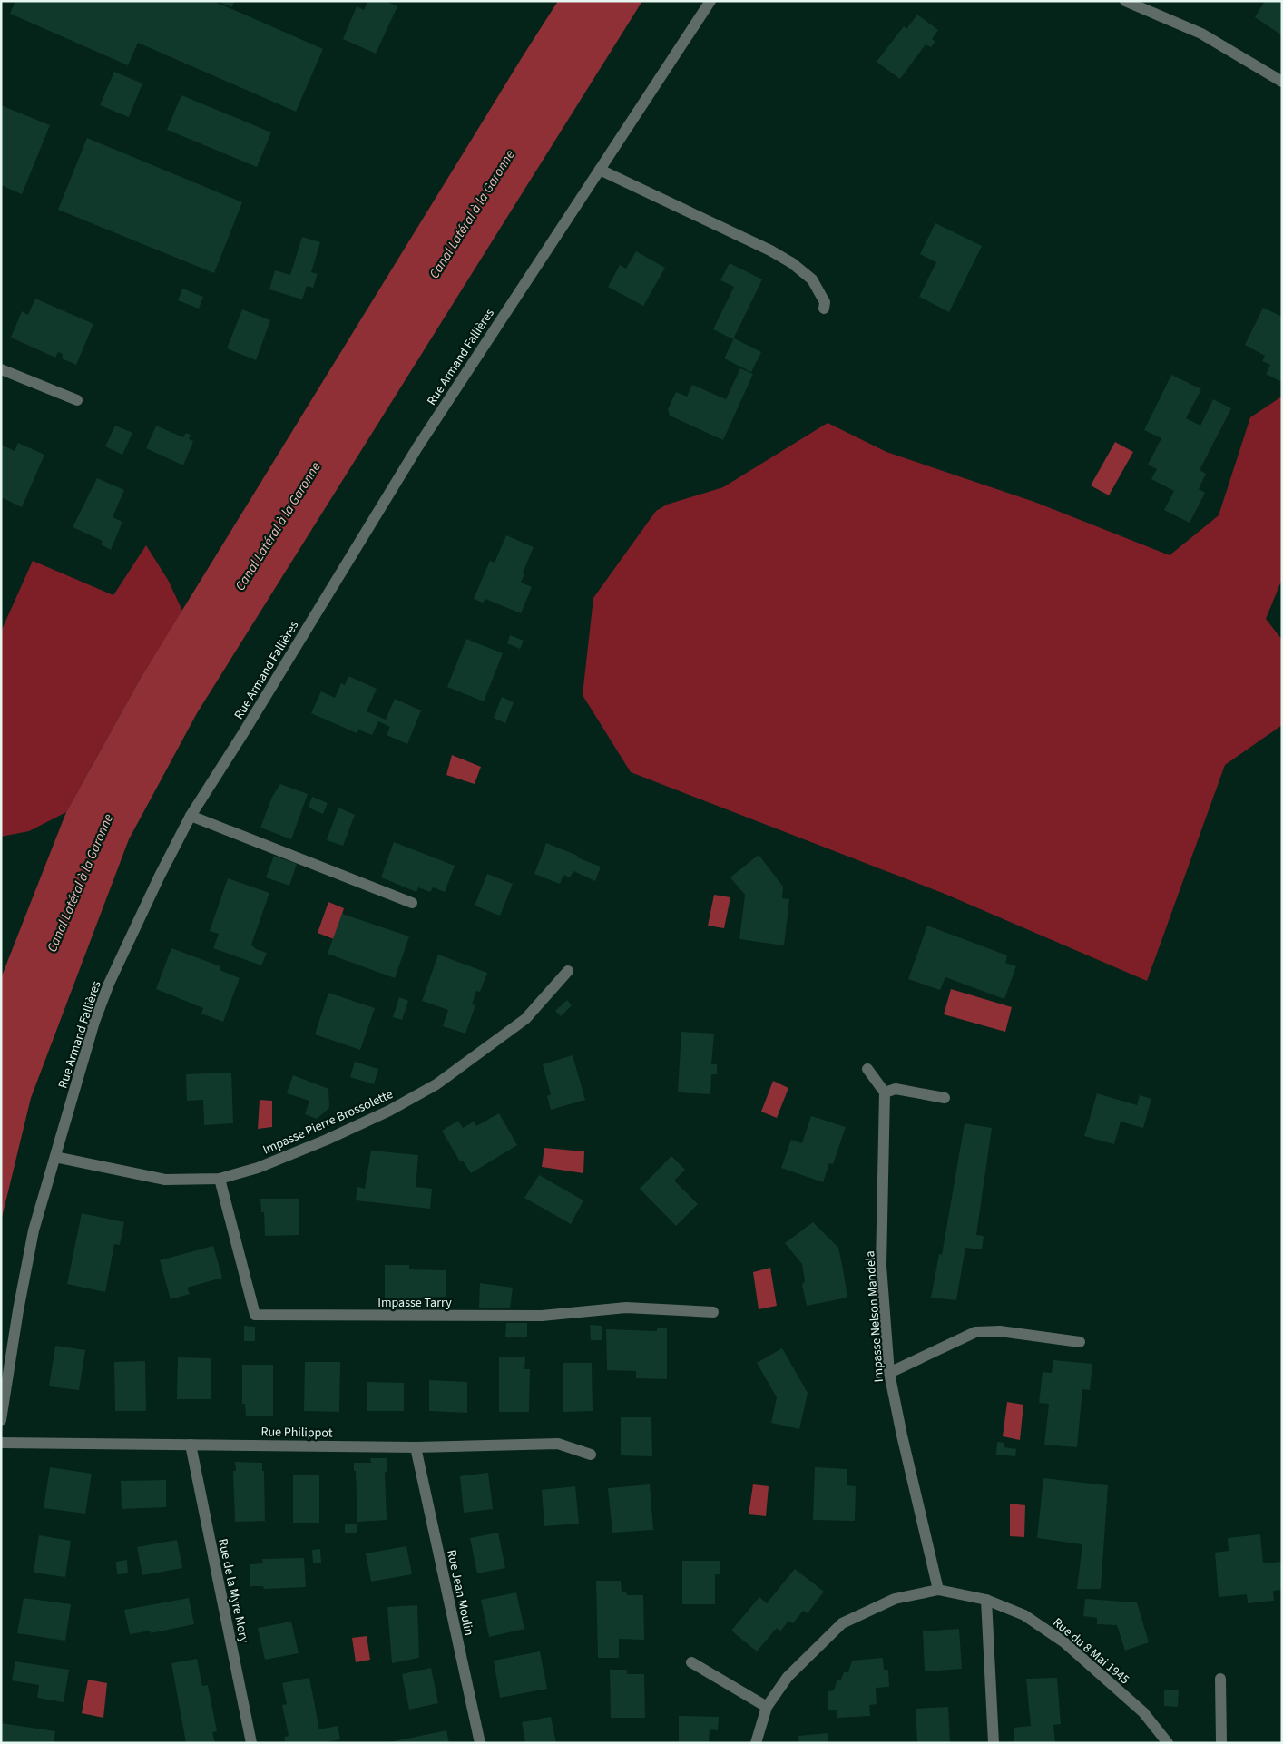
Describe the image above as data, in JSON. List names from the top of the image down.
{
  "streets": {
    "street": [
      "Rue Armand Fallières",
      "Impasse Pierre Brossolette",
      "Impasse Tarry",
      "Impasse Nelson Mandela",
      "Rue Philippot",
      "Rue de la Myre Mory",
      "Rue Jean Moulin",
      "Rue du 8 Mai 1945"
    ]
  },
  "crossings": [
    ["Rue Armand Fallières", "Impasse Pierre Brossolette"],
    ["Impasse Pierre Brossolette", "Impasse Tarry"],
    ["Impasse Nelson Mandela", "Rue du 8 Mai 1945"],
    ["Rue Philippot", "Rue de la Myre Mory"],
    ["Rue Philippot", "Rue Jean Moulin"]
  ],
  "water": ["Canal Latéral à la Garonne"]
}
